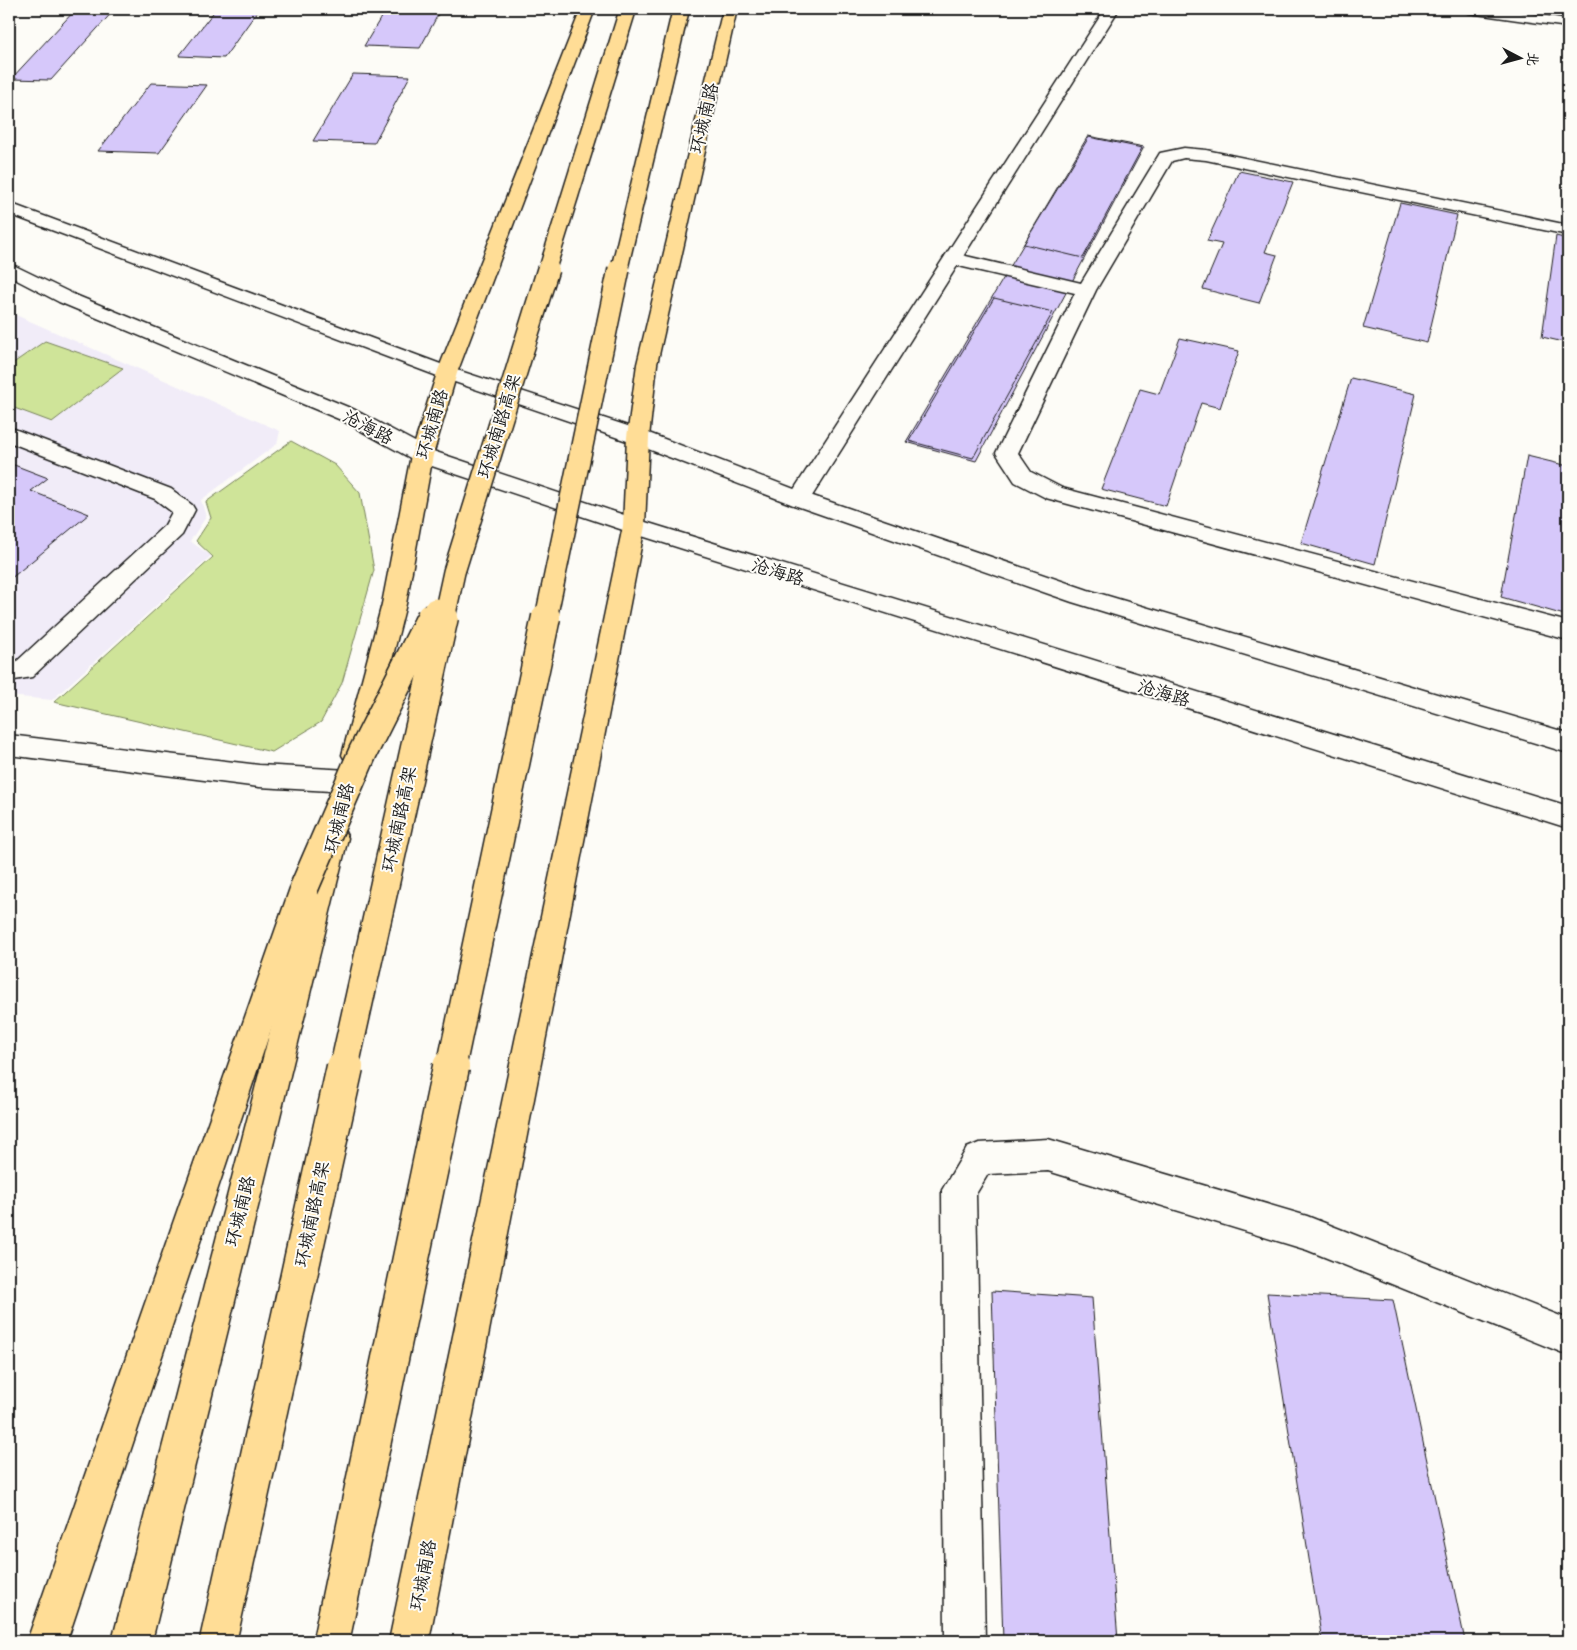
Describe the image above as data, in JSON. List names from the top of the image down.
{
  "streets": {
    "main road": ["环城南路", "环城南路高架", "沧海路"]
  },
  "crossings": [
    ["环城南路", "沧海路"]
  ],
  "north": "right"
}
